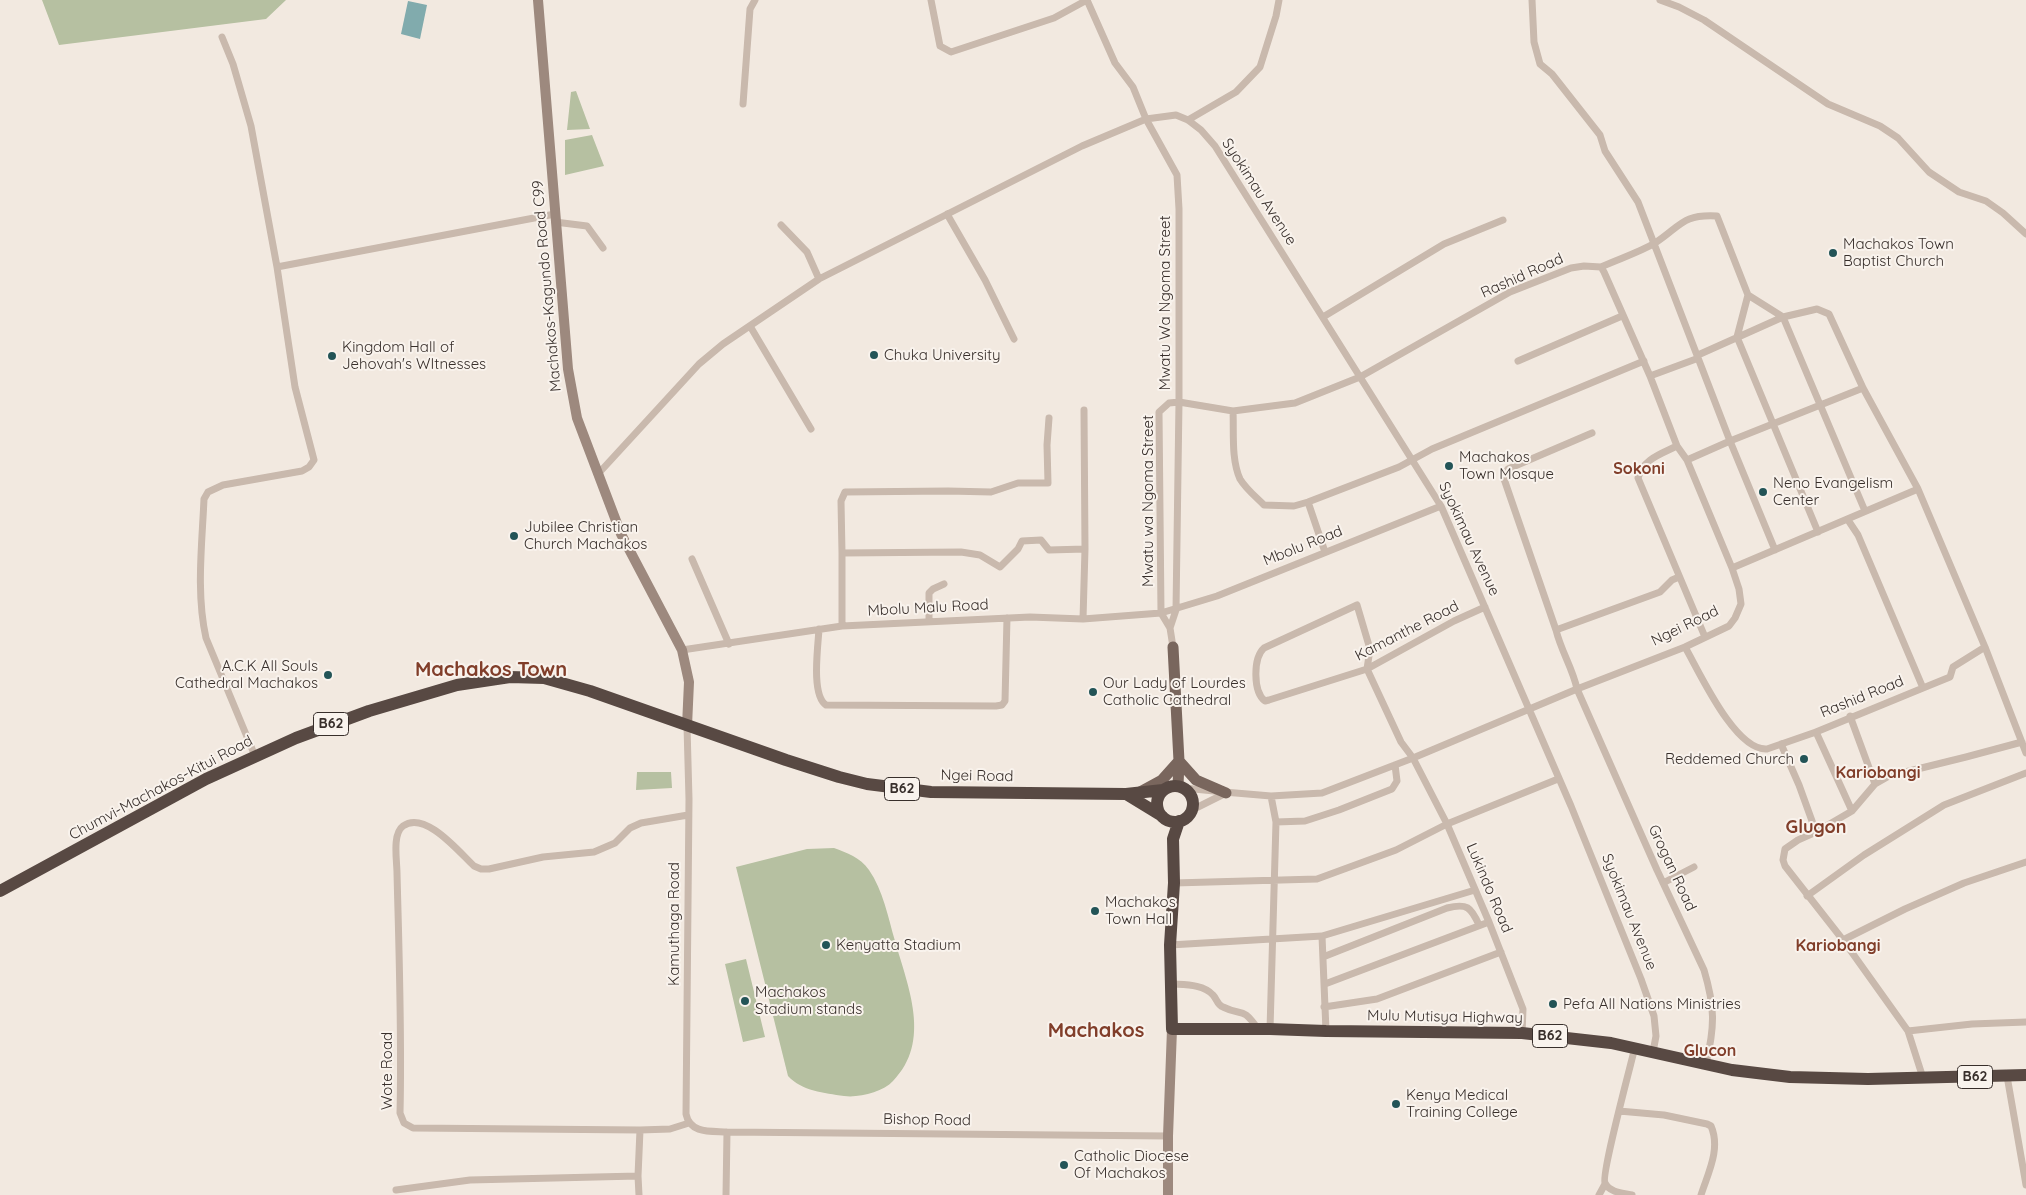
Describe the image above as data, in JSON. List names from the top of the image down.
{
  "streets": {
    "highway": [
      "Ngei Road",
      "B62",
      "Chumvi-Machakos-Kitui Road",
      "Mulu Mutisya Highway"
    ],
    "main road": ["Machakos-Kagundo Road C99"],
    "street": [
      "Syokimau Avenue",
      "Rashid Road",
      "Mwatu Wa Ngoma Street",
      "Mwatu wa Ngoma Street",
      "Mbolu Road",
      "Mbolu Malu Road",
      "Kamanthe Road",
      "Grogan Road",
      "Lukindo Road",
      "Kamuthaga Road",
      "Wote Road",
      "Bishop Road"
    ]
  },
  "crossings": [
    ["Syokimau Avenue", "Rashid Road"],
    ["Syokimau Avenue", "Mbolu Road"],
    ["Syokimau Avenue", "Ngei Road"],
    ["Syokimau Avenue", "Kamanthe Road"],
    ["Syokimau Avenue", "Mulu Mutisya Highway"],
    ["Rashid Road", "Mwatu Wa Ngoma Street"],
    ["Rashid Road", "Mwatu wa Ngoma Street"],
    ["Rashid Road", "Ngei Road"],
    ["Machakos-Kagundo Road C99", "Mbolu Malu Road"],
    ["Machakos-Kagundo Road C99", "Ngei Road"],
    ["Machakos-Kagundo Road C99", "Chumvi-Machakos-Kitui Road"],
    ["Machakos-Kagundo Road C99", "Kamuthaga Road"],
    ["Mwatu Wa Ngoma Street", "Mwatu wa Ngoma Street"],
    ["Mwatu Wa Ngoma Street", "Mbolu Road"],
    ["Mwatu Wa Ngoma Street", "Mbolu Malu Road"],
    ["Mwatu wa Ngoma Street", "Mbolu Malu Road"],
    ["Mbolu Road", "Mbolu Malu Road"],
    ["Ngei Road", "B62"],
    ["Ngei Road", "Chumvi-Machakos-Kitui Road"],
    ["Ngei Road", "Grogan Road"],
    ["Ngei Road", "Lukindo Road"],
    ["Ngei Road", "Kamuthaga Road"],
    ["B62", "Mulu Mutisya Highway"],
    ["Chumvi-Machakos-Kitui Road", "Kamuthaga Road"],
    ["Grogan Road", "Mulu Mutisya Highway"],
    ["Lukindo Road", "Mulu Mutisya Highway"],
    ["Kamuthaga Road", "Wote Road"],
    ["Kamuthaga Road", "Bishop Road"],
    ["Wote Road", "Bishop Road"]
  ],
  "districts": [
    "Sokoni",
    "Machakos Town",
    "Kariobangi",
    "Glugon",
    "Kariobangi",
    "Machakos",
    "Glucon"
  ],
  "places": [
    "Machakos Town Baptist Church",
    "Chuka University",
    "Kingdom Hall of Jehovah's WItnesses",
    "Machakos Town Mosque",
    "Neno Evangelism Center",
    "Jubilee Christian Church Machakos",
    "A.C.K All Souls Cathedral Machakos",
    "Our Lady of Lourdes Catholic Cathedral",
    "Reddemed Church",
    "Machakos Town Hall",
    "Kenyatta Stadium",
    "Machakos Stadium stands",
    "Pefa All Nations Ministries",
    "Kenya Medical Training College",
    "Catholic Diocese Of Machakos"
  ]
}
